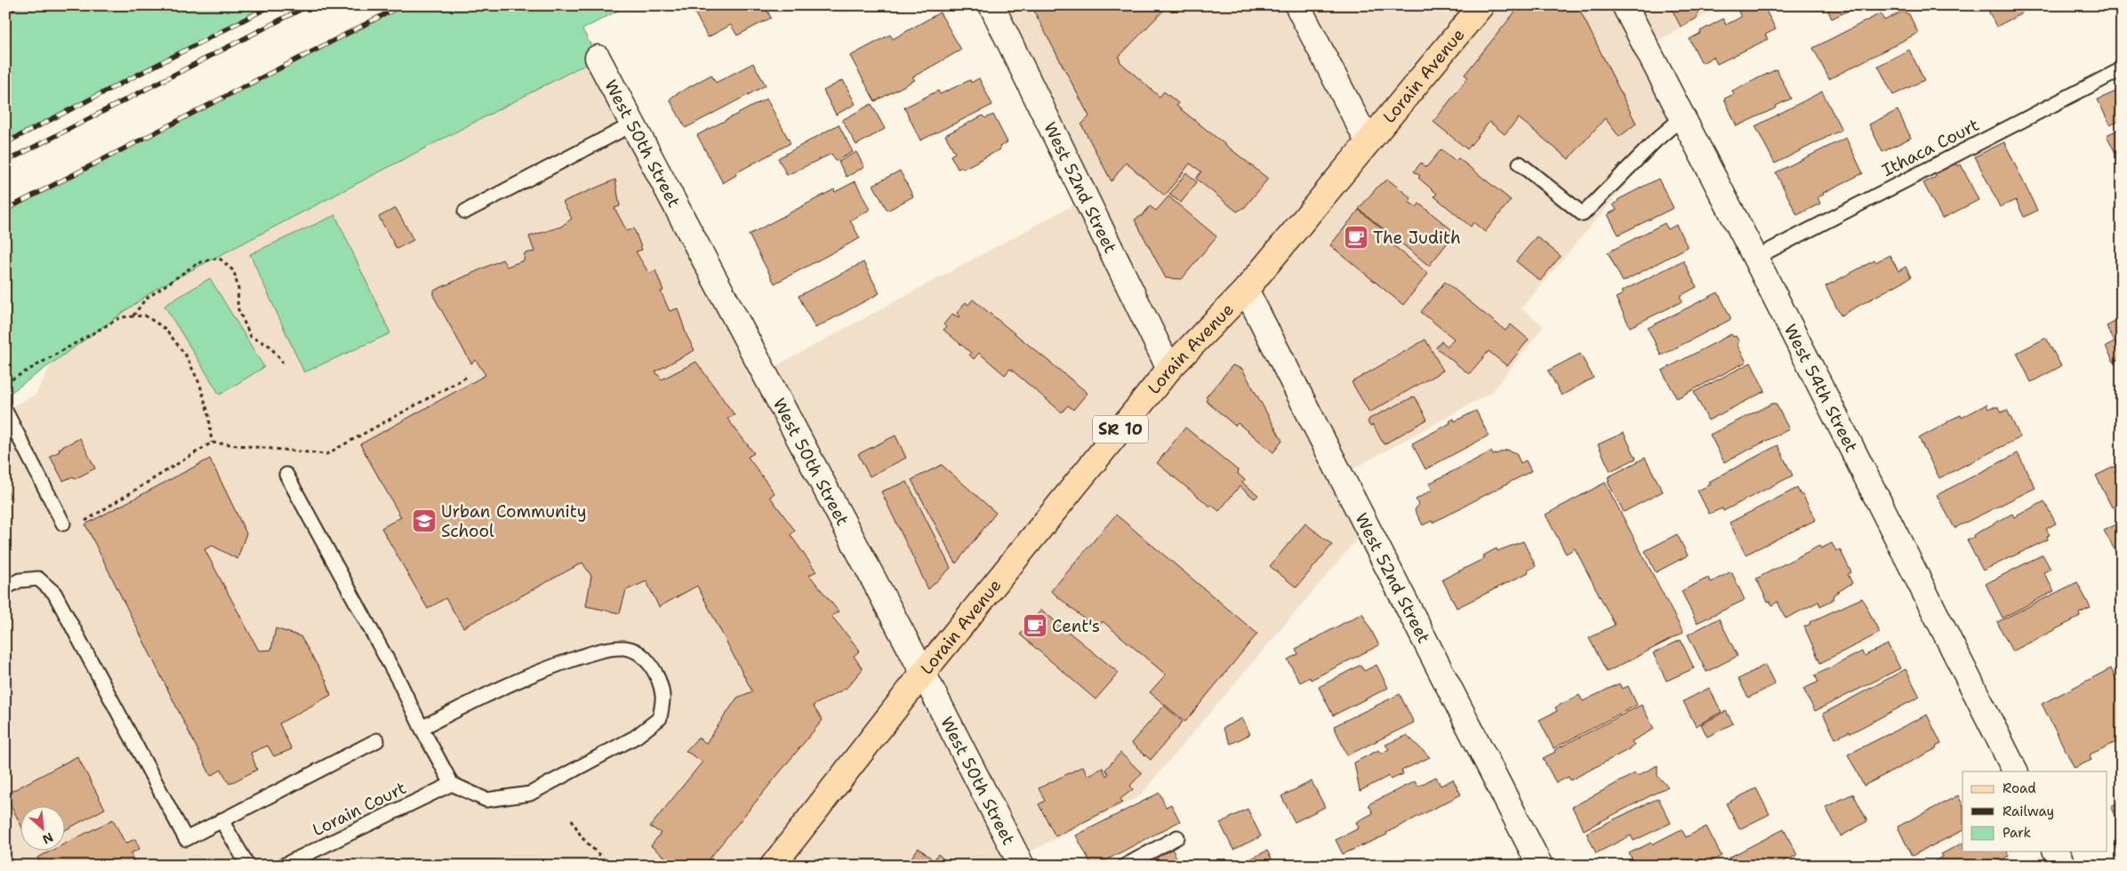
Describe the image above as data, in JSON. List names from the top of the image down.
{
  "streets": {
    "main road": ["Lorain Avenue", "SR 10"],
    "street": ["West 50th Street", "West 52nd Street", "West 54th Street"],
    "lane": ["Ithaca Court", "Lorain Court"]
  },
  "crossings": [
    ["Lorain Avenue", "West 50th Street"],
    ["Lorain Avenue", "West 52nd Street"],
    ["Ithaca Court", "West 54th Street"]
  ],
  "places": {
    "cafe": ["The Judith", "Cent's"],
    "school or university": ["Urban Community School"]
  },
  "legend": ["Road", "Railway", "Park"],
  "north": "bottom right"
}
